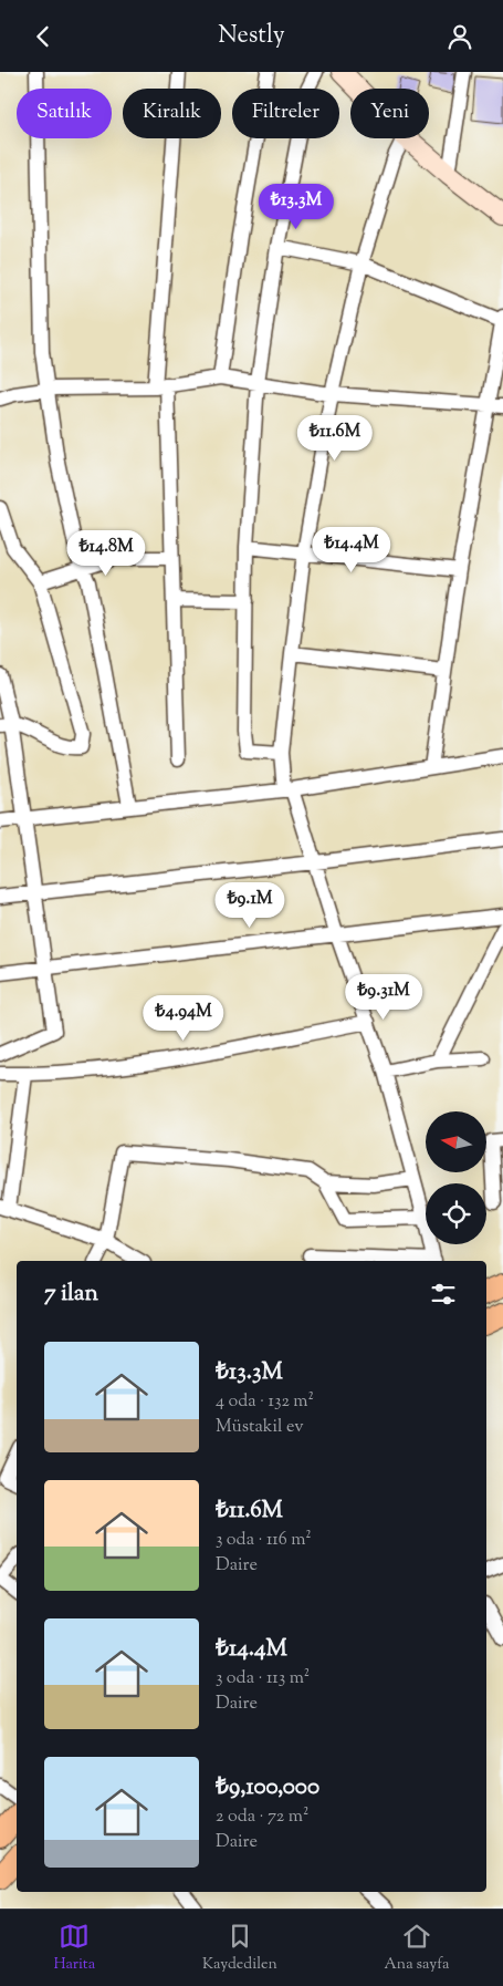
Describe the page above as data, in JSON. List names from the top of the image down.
{
  "north": "left",
  "page": {
    "header": "Nestly",
    "chip": [
      "Satılık",
      "Kiralık",
      "Filtreler",
      "Yeni"
    ],
    "price": [
      "₺13.3M",
      "₺11.6M",
      "₺14.4M",
      "₺14.8M",
      "₺9.1M",
      "₺9.31M",
      "₺4.94M"
    ],
    "heading": "7 ilan",
    "list": [
      {
        "name": "₺13.3M",
        "note": "4 oda · 132 m² · Müstakil ev"
      },
      {
        "name": "₺11.6M",
        "note": "3 oda · 116 m² · Daire"
      },
      {
        "name": "₺14.4M",
        "note": "3 oda · 113 m² · Daire"
      },
      {
        "name": "₺9,100,000",
        "note": "2 oda · 72 m² · Daire"
      }
    ],
    "tabs": ["Harita", "Kaydedilen", "Ana sayfa"]
  }
}
